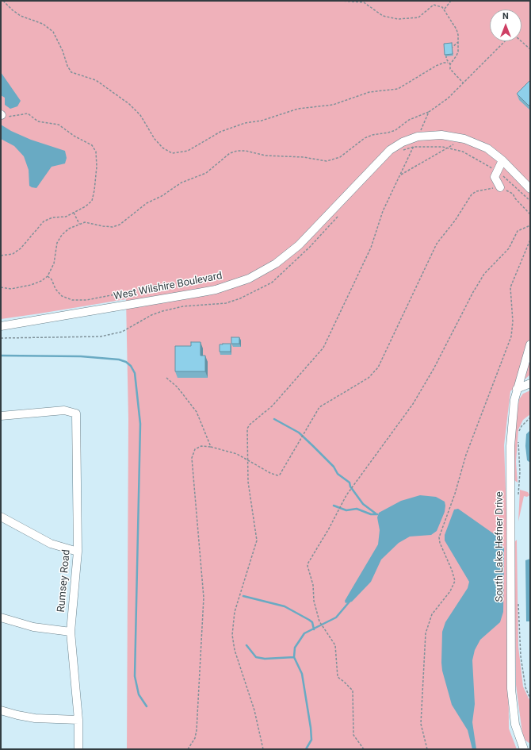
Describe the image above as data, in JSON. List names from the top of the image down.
{
  "streets": {
    "street": ["West Wilshire Boulevard", "South Lake Hefner Drive", "Rumsey Road"]
  },
  "north": "top"
}
